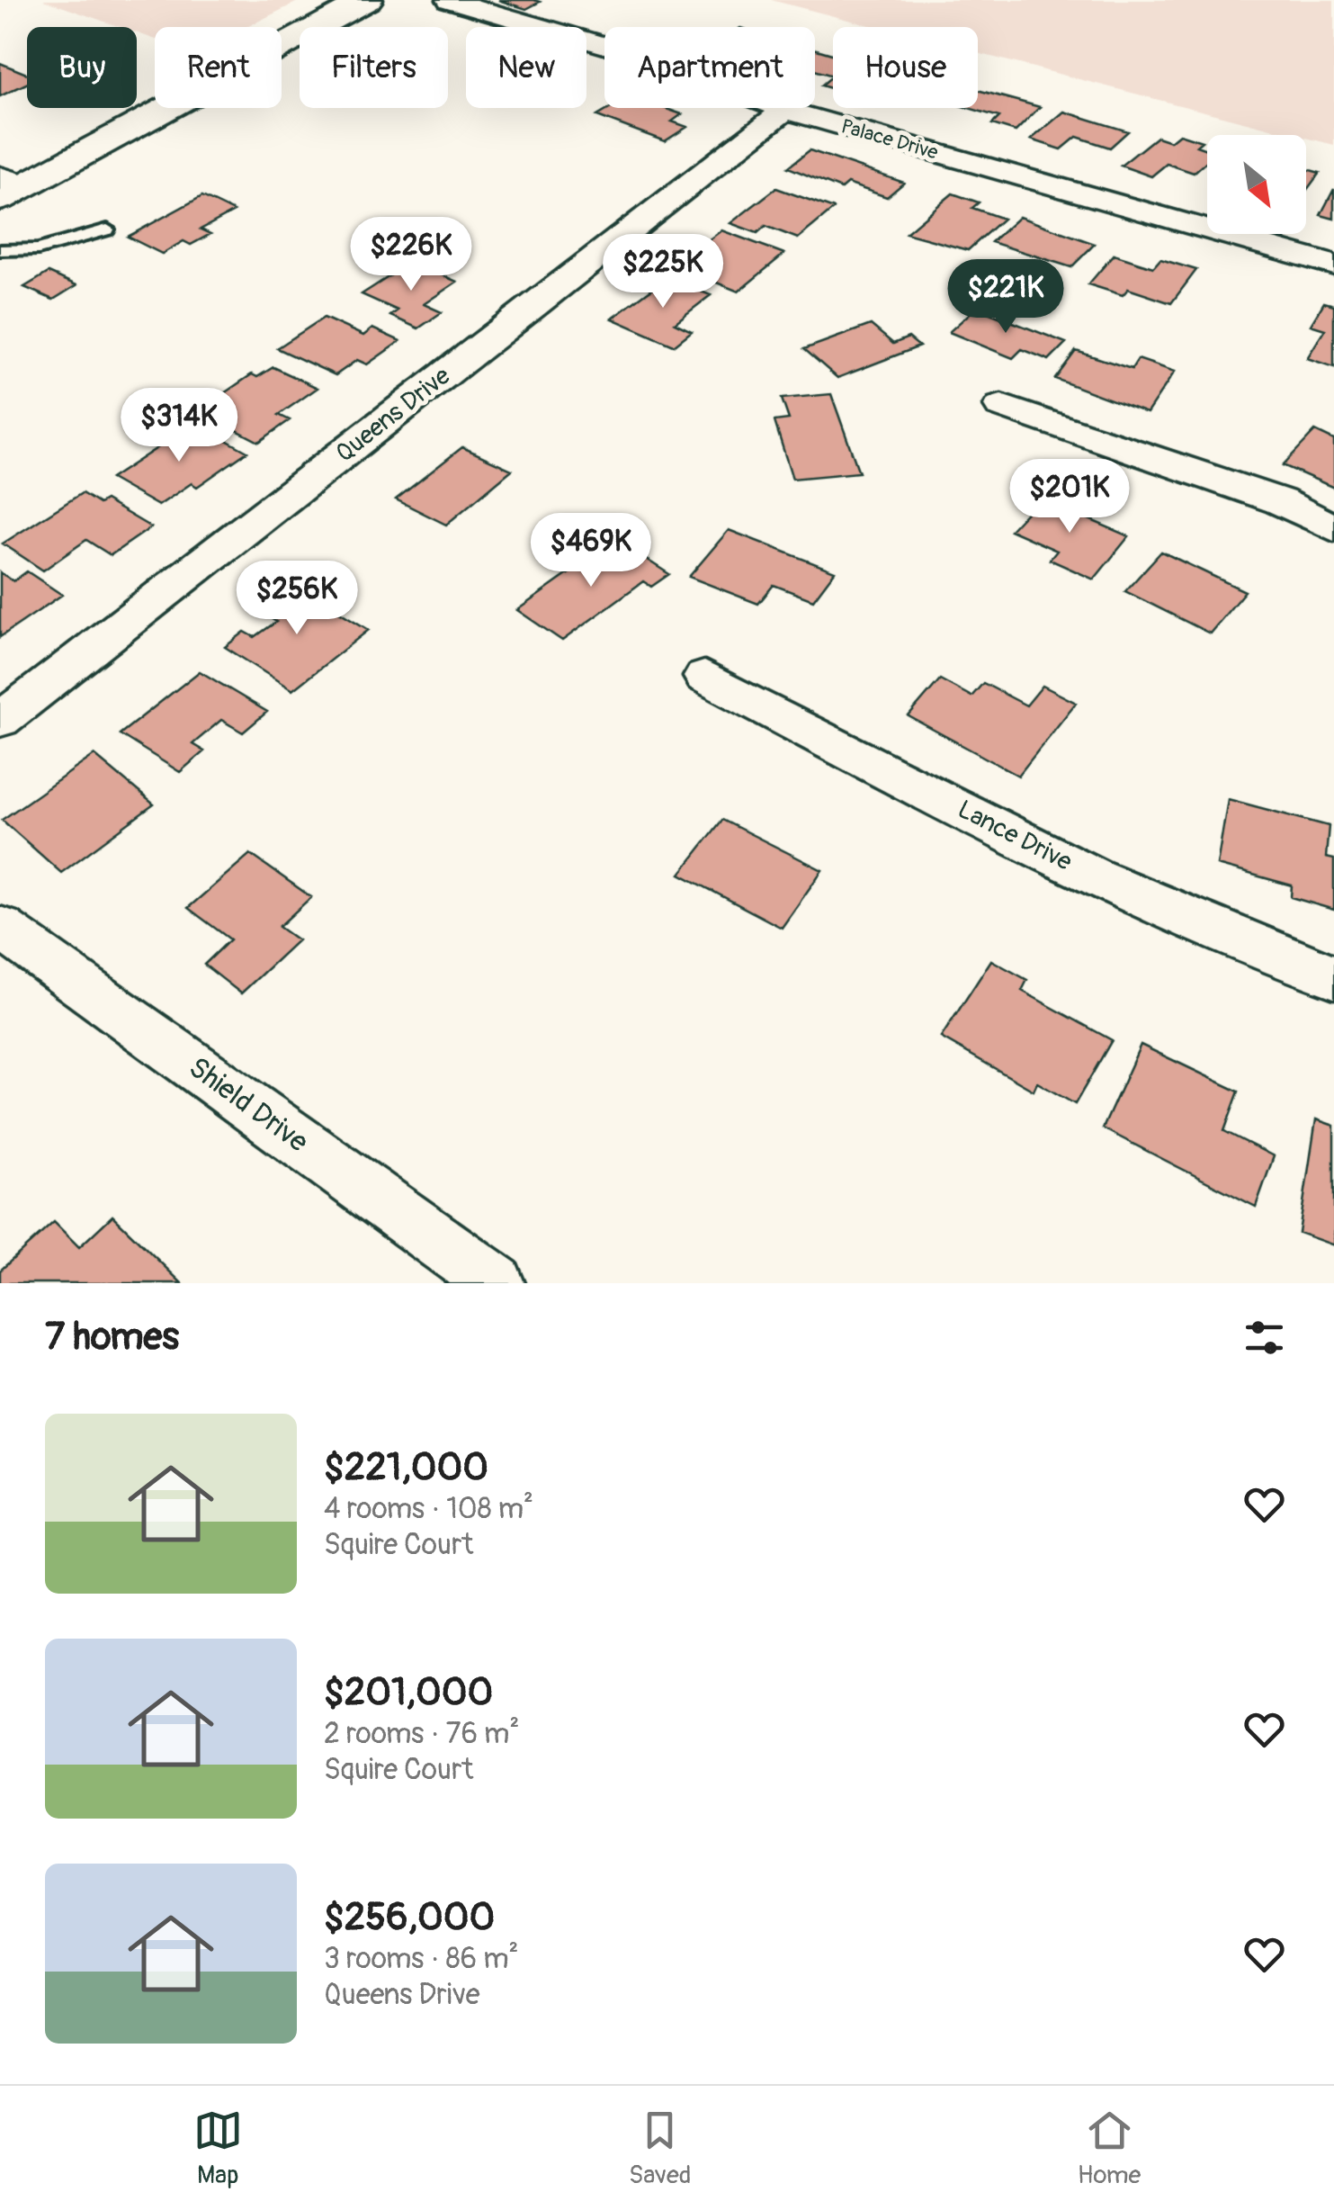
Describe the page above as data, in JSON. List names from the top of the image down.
{
  "streets": {
    "street": [
      "Palace Drive",
      "Queens Drive",
      "Lance Drive",
      "Shield Drive"
    ]
  },
  "crossings": [
    ["Palace Drive", "Queens Drive"]
  ],
  "north": "bottom right",
  "page": {
    "chip": [
      "Buy",
      "Rent",
      "Filters",
      "New",
      "Apartment",
      "House"
    ],
    "price": [
      "$226K",
      "$225K",
      "$221K",
      "$314K",
      "$201K",
      "$469K",
      "$256K"
    ],
    "heading": "7 homes",
    "list": [
      {
        "name": "$221,000",
        "note": "4 rooms · 108 m² · Squire Court"
      },
      {
        "name": "$201,000",
        "note": "2 rooms · 76 m² · Squire Court"
      },
      {
        "name": "$256,000",
        "note": "3 rooms · 86 m² · Queens Drive"
      }
    ],
    "tabs": ["Map", "Saved", "Home"]
  }
}
